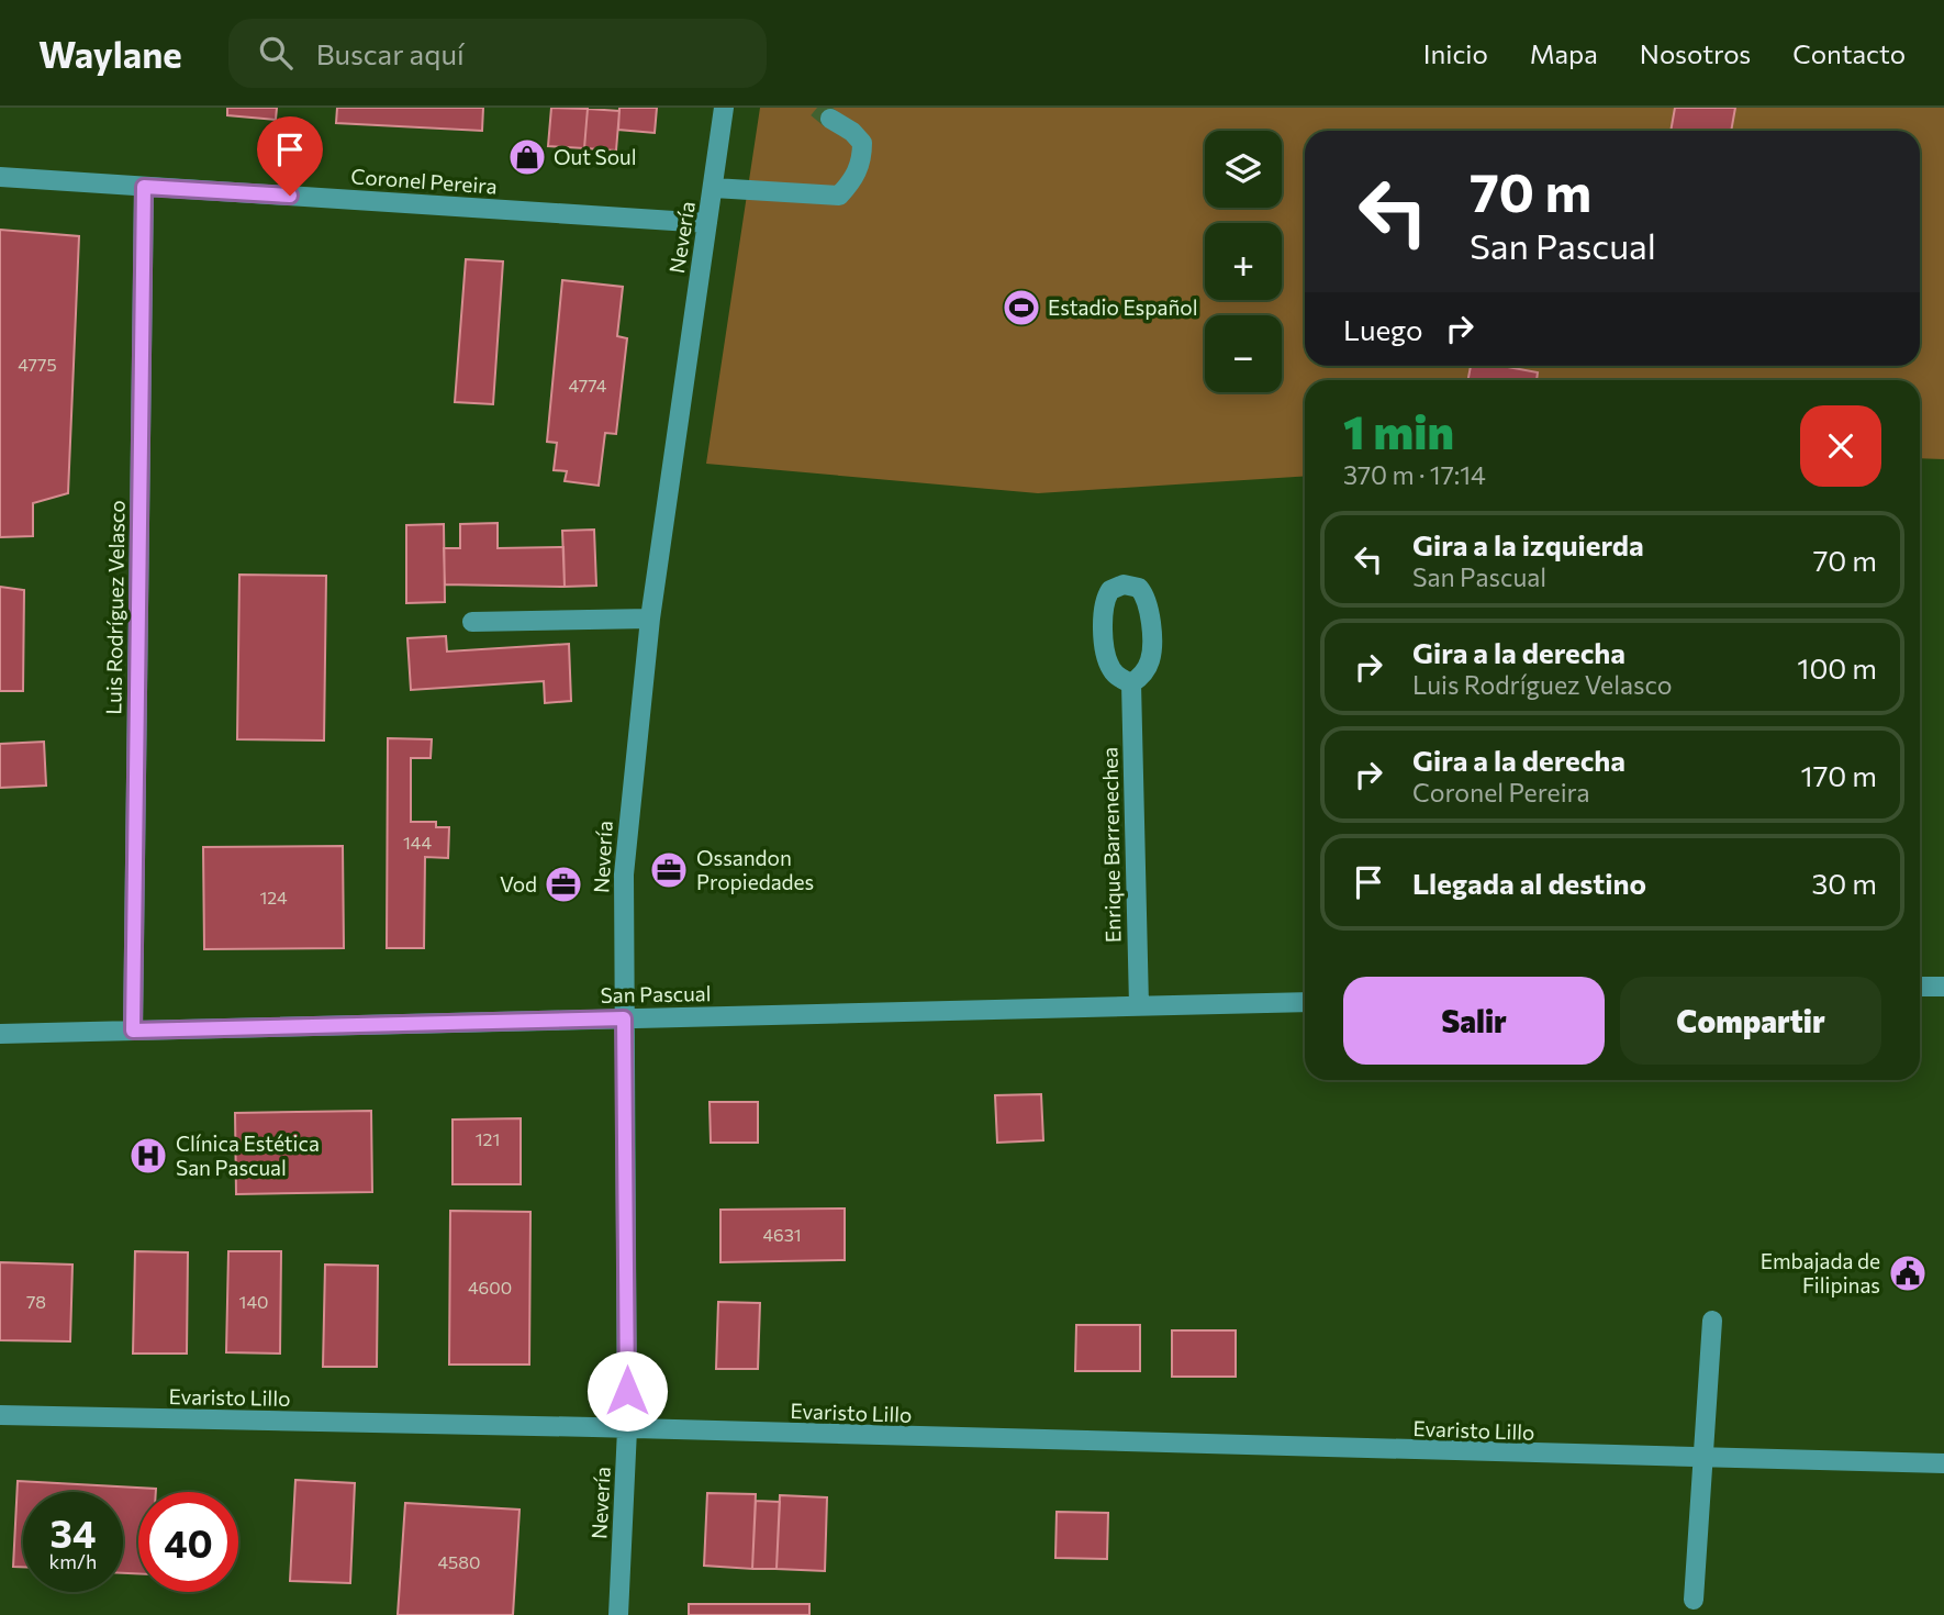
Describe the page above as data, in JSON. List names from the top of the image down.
{
  "streets": {
    "street": [
      "Coronel Pereira",
      "Nevería",
      "Luis Rodríguez Velasco",
      "Enrique Barrenechea",
      "San Pascual",
      "Evaristo Lillo"
    ]
  },
  "crossings": [
    ["Coronel Pereira", "Nevería"],
    ["Coronel Pereira", "Luis Rodríguez Velasco"],
    ["Nevería", "San Pascual"],
    ["Nevería", "Evaristo Lillo"],
    ["Luis Rodríguez Velasco", "San Pascual"],
    ["Enrique Barrenechea", "San Pascual"]
  ],
  "places": {
    "shop": ["Out Soul"],
    "sports": ["Estadio Español"],
    "office": ["Ossandon Propiedades", "Vod"],
    "hospital": ["Clínica Estética San Pascual"],
    "public building": ["Embajada de Filipinas"]
  },
  "house_numbers": [
    "4775",
    "4774",
    "144",
    "124",
    "121",
    "4631",
    "4600",
    "78",
    "140",
    "4580"
  ],
  "page": {
    "header": "Waylane",
    "search": "Buscar aquí",
    "nav": [
      "Inicio",
      "Mapa",
      "Nosotros",
      "Contacto"
    ],
    "map_buttons": ["+", "−"],
    "turn": ["70 m", "San Pascual"],
    "then": "Luego",
    "heading": ["1 min", "370 m · 17:14"],
    "list": [
      {
        "name": "Gira a la izquierda",
        "note": "San Pascual",
        "value": "70 m"
      },
      {
        "name": "Gira a la derecha",
        "note": "Luis Rodríguez Velasco",
        "value": "100 m"
      },
      {
        "name": "Gira a la derecha",
        "note": "Coronel Pereira",
        "value": "170 m"
      },
      {
        "name": "Llegada al destino",
        "value": "30 m"
      }
    ],
    "buttons": ["Salir", "Compartir"],
    "speed": "34 km/h",
    "limit": "40"
  }
}
